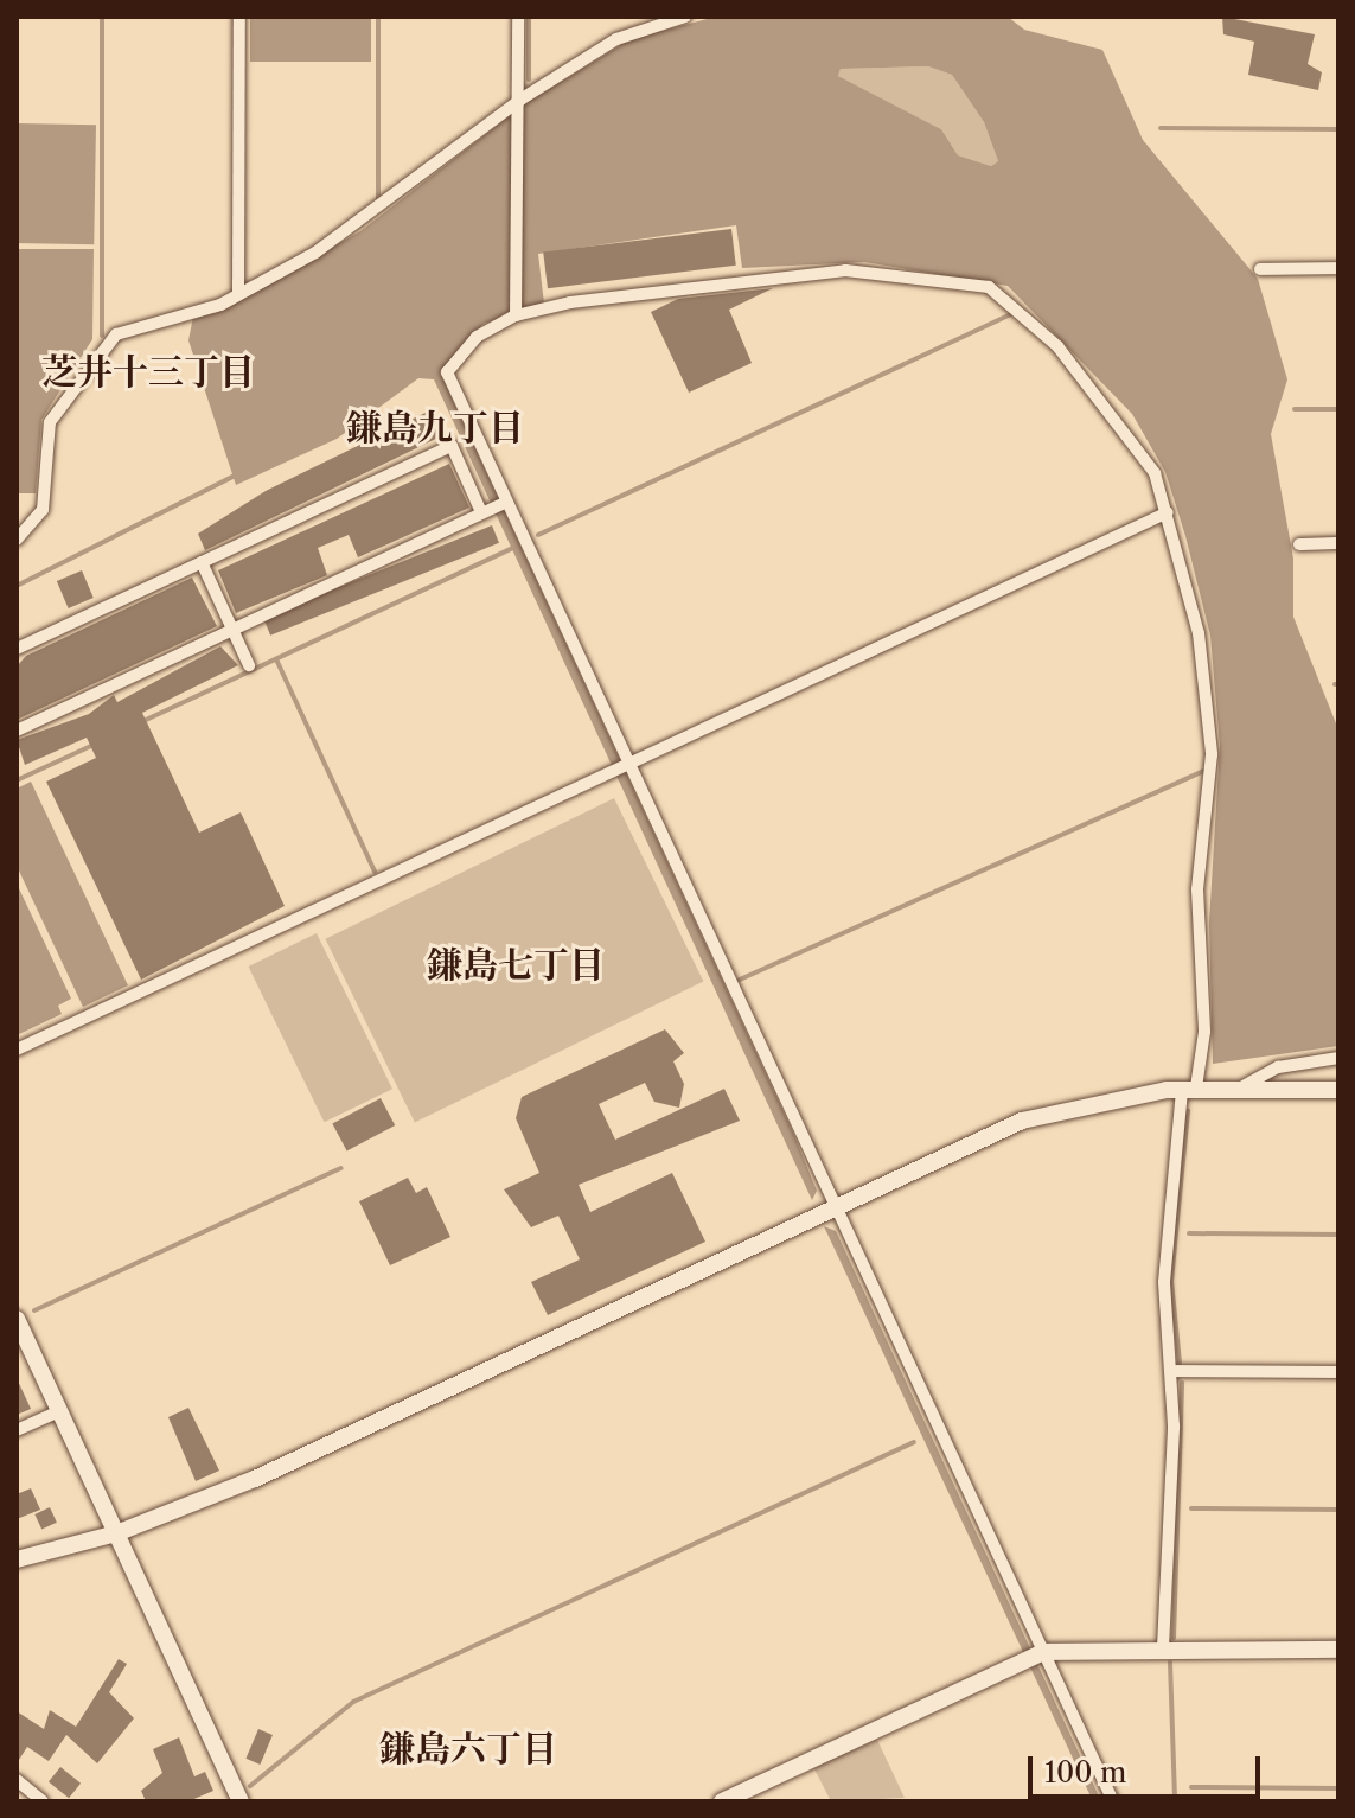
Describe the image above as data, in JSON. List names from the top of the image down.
{
  "districts": [
    "芝井十三丁目",
    "鎌島九丁目",
    "鎌島七丁目",
    "鎌島六丁目"
  ],
  "scale_bar": "100 m"
}
